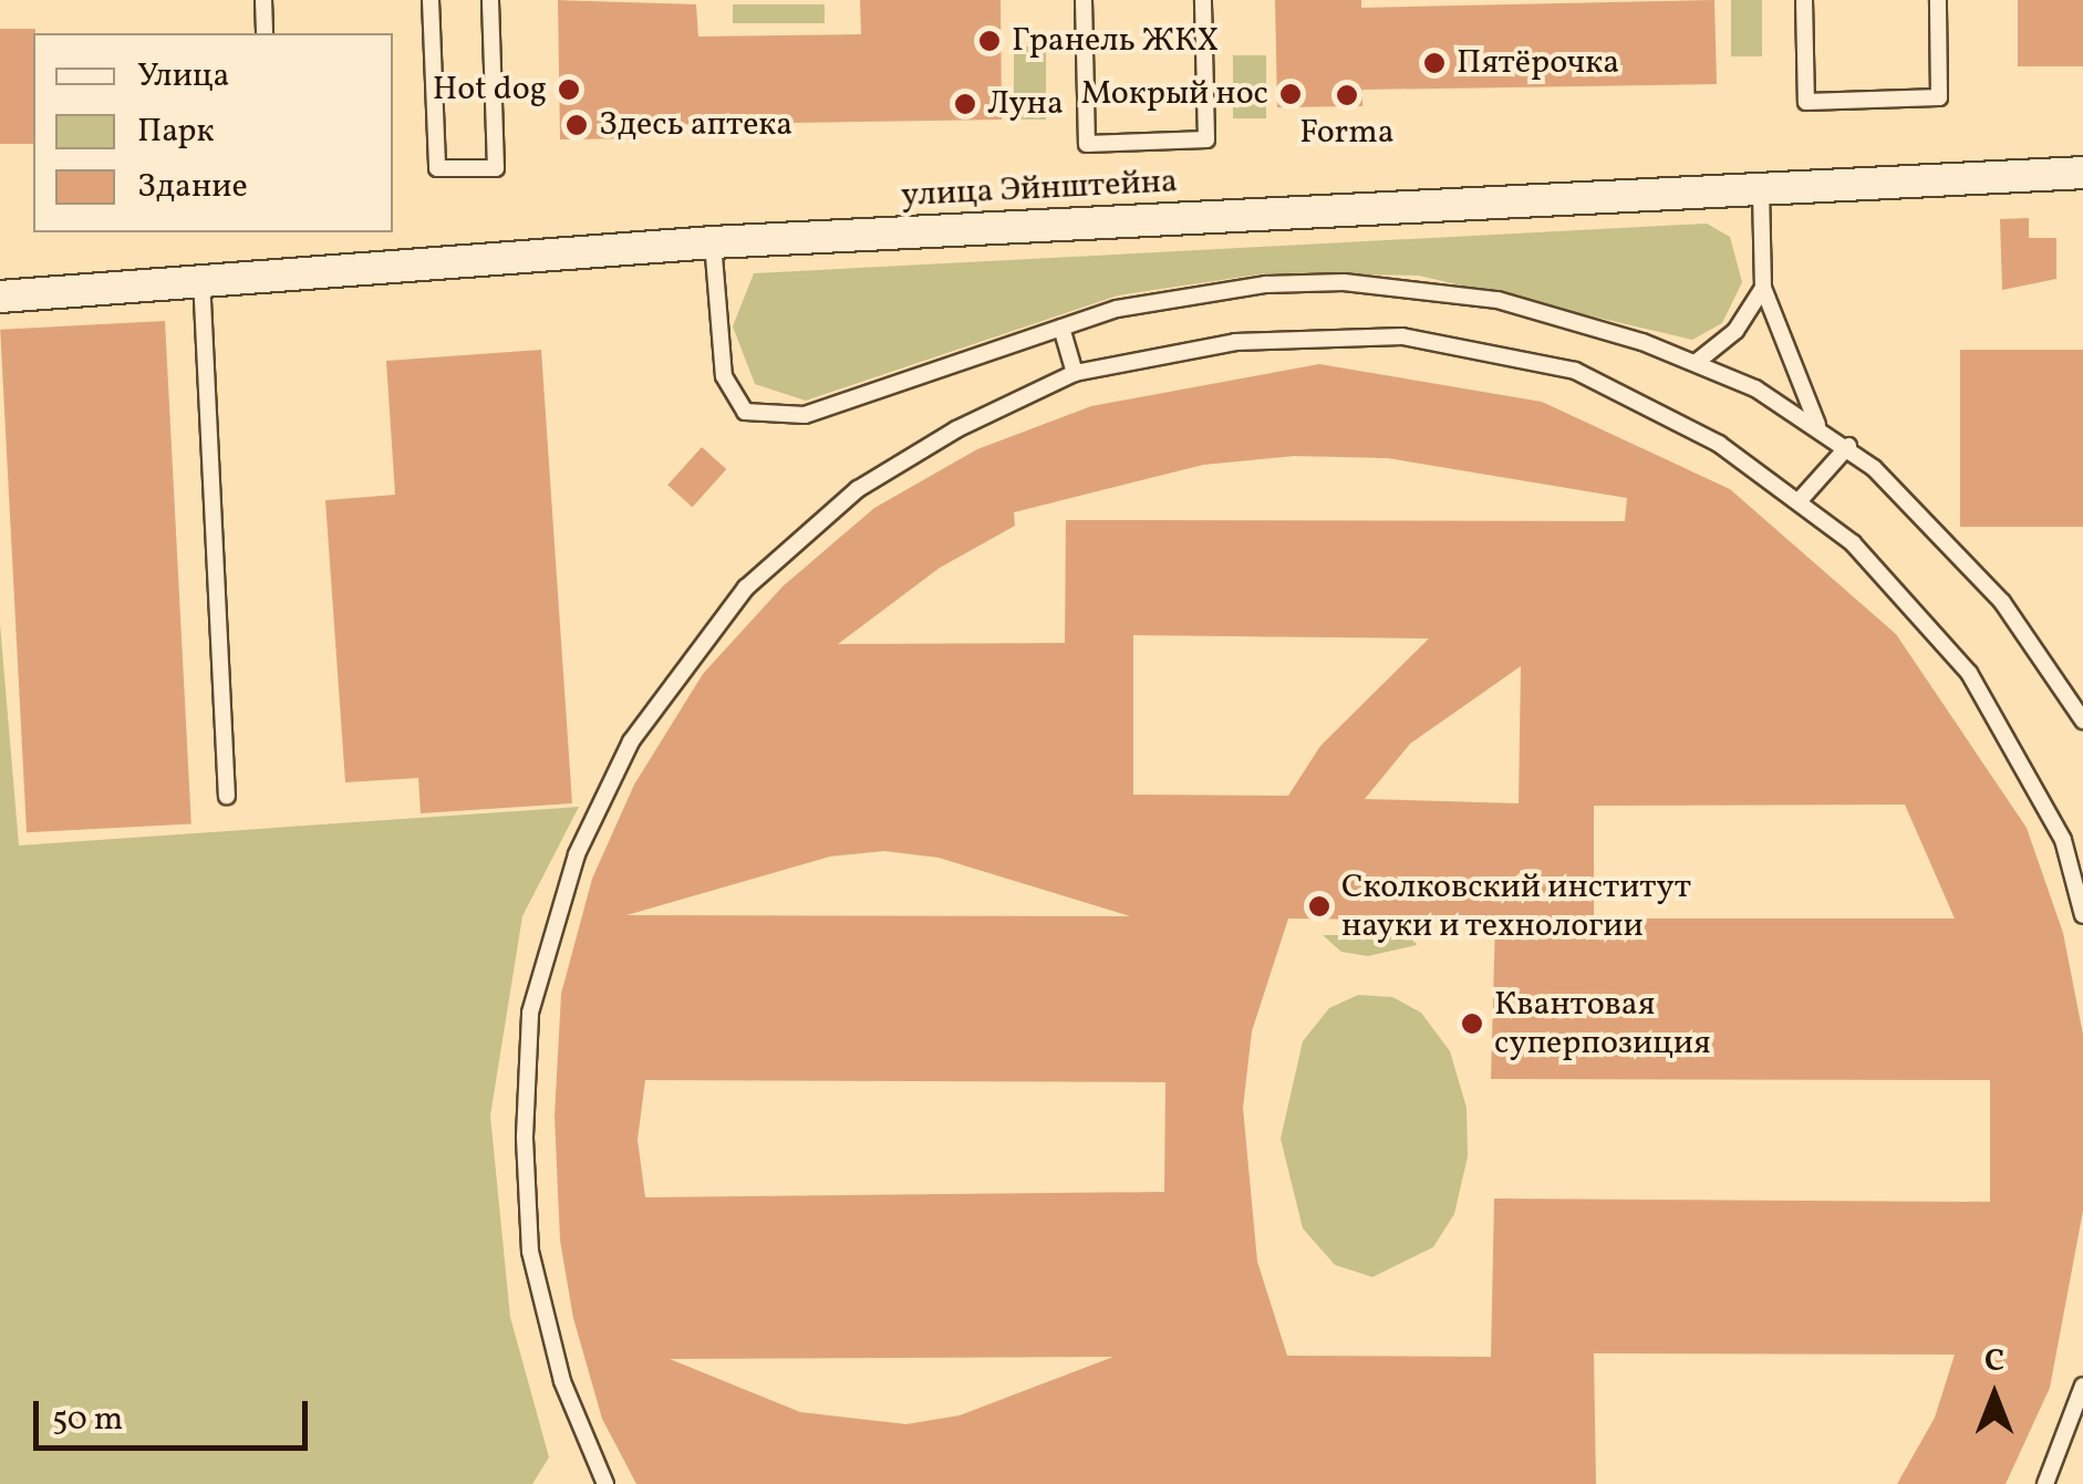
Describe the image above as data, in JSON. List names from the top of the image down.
{
  "streets": {
    "street": ["улица Эйнштейна"]
  },
  "places": [
    "Гранель ЖКХ",
    "Пятёрочка",
    "Hot dog",
    "Мокрый нос",
    "Forma",
    "Луна",
    "Здесь аптека",
    "Сколковский институт науки и технологии",
    "Квантовая суперпозиция"
  ],
  "legend": ["Улица", "Парк", "Здание"],
  "scale_bar": "50 m",
  "north": "top"
}
